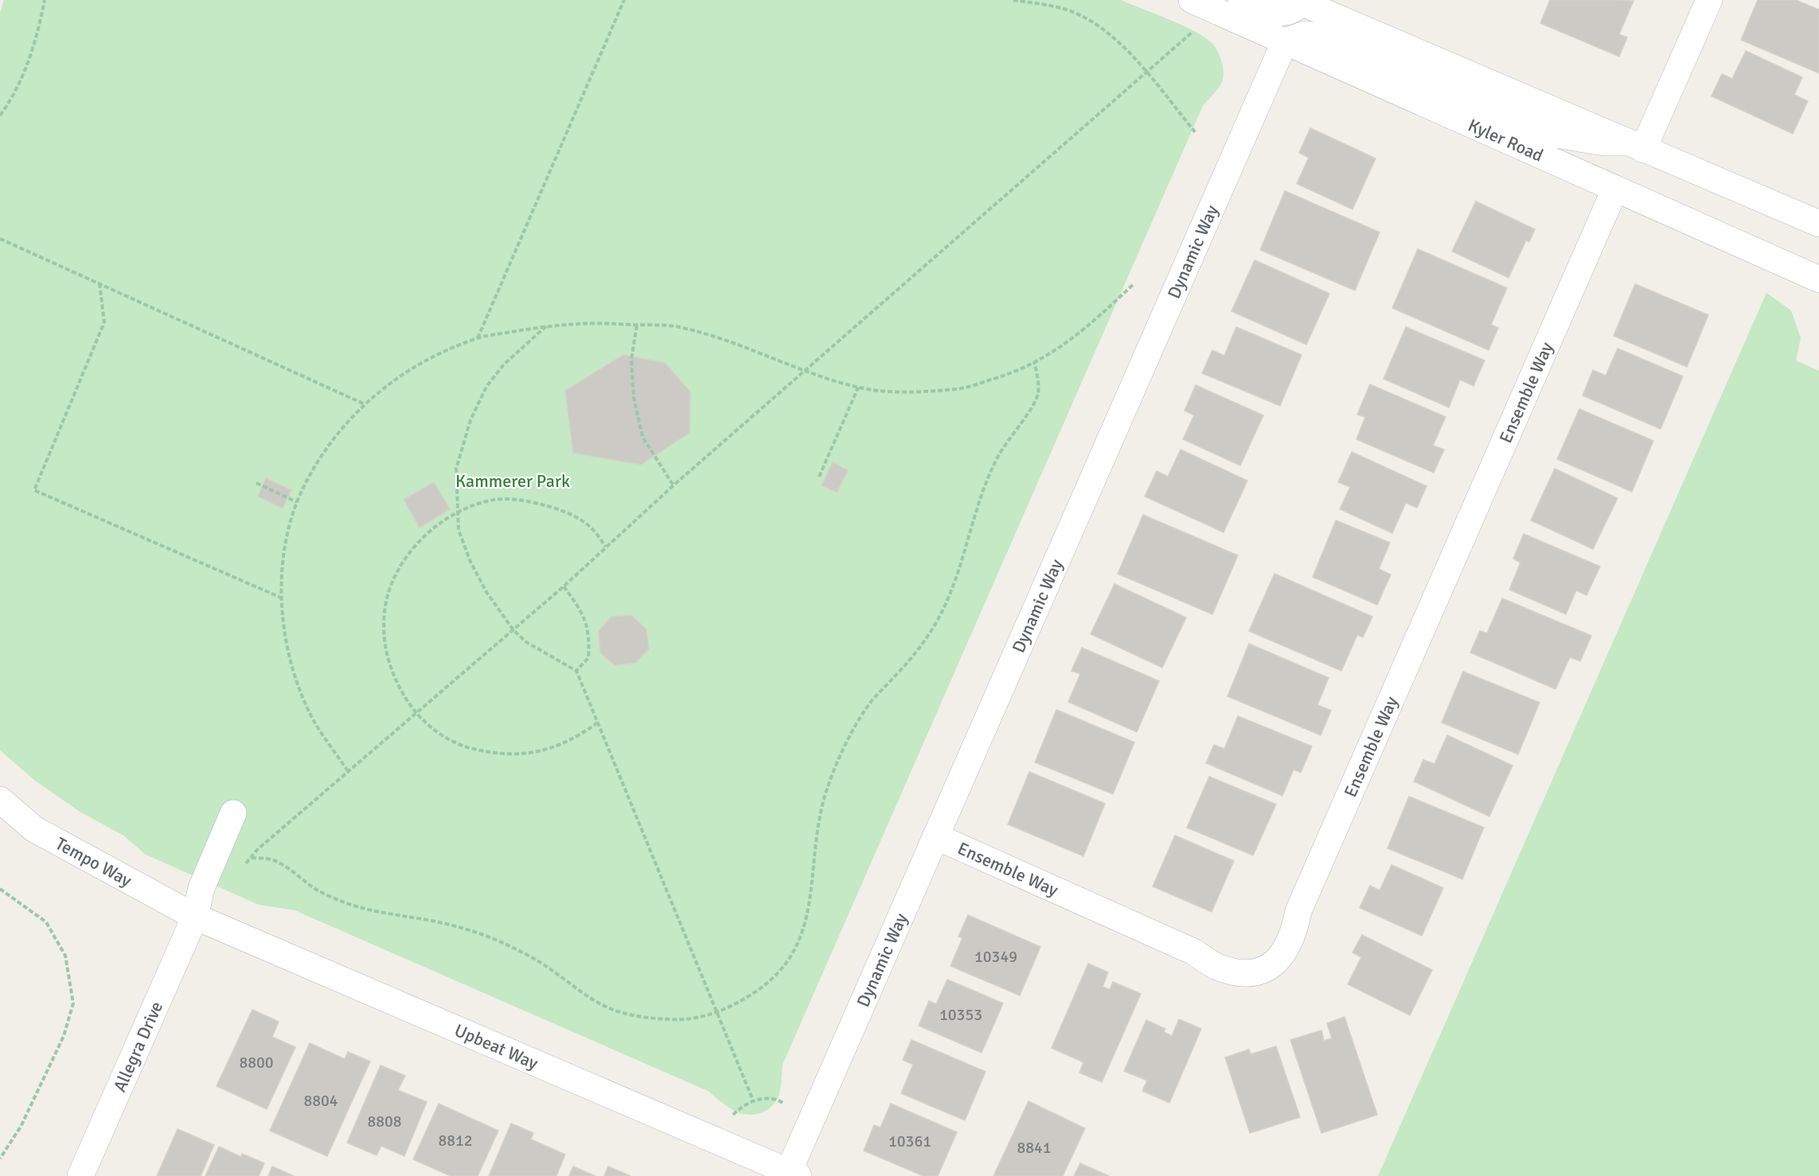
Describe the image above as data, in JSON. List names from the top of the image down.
{
  "streets": {
    "street": [
      "Kyler Road",
      "Dynamic Way",
      "Ensemble Way",
      "Tempo Way",
      "Allegra Drive",
      "Upbeat Way"
    ]
  },
  "crossings": [
    ["Kyler Road", "Dynamic Way"],
    ["Kyler Road", "Ensemble Way"],
    ["Dynamic Way", "Ensemble Way"],
    ["Dynamic Way", "Upbeat Way"],
    ["Tempo Way", "Allegra Drive"],
    ["Tempo Way", "Upbeat Way"],
    ["Allegra Drive", "Upbeat Way"]
  ],
  "parks": ["Kammerer Park"],
  "house_numbers": [
    "10349",
    "10353",
    "8800",
    "8804",
    "8808",
    "8812",
    "10361",
    "8841"
  ]
}
